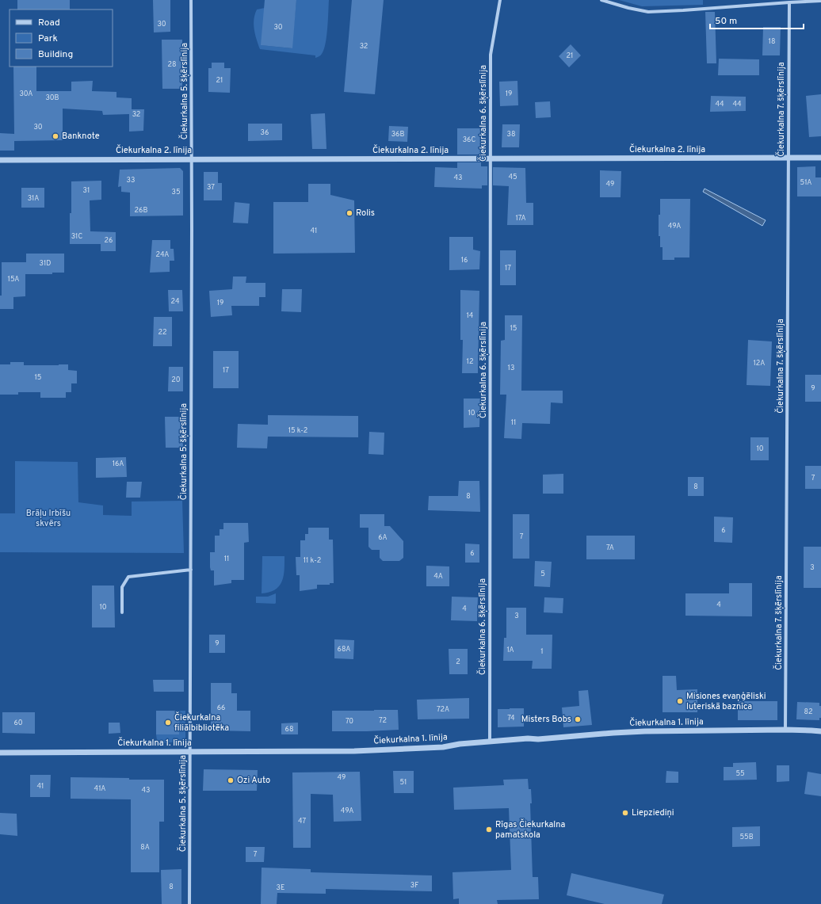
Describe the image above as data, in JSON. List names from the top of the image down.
{
  "streets": {
    "street": [
      "Čiekurkalna 5. šķērslīnija",
      "Čiekurkalna 7. šķērslīnija",
      "Čiekurkalna 6. šķērslīnija",
      "Čiekurkalna 2. līnija",
      "Čiekurkalna 1. līnija"
    ]
  },
  "crossings": [
    ["Čiekurkalna 5. šķērslīnija", "Čiekurkalna 2. līnija"],
    ["Čiekurkalna 5. šķērslīnija", "Čiekurkalna 1. līnija"],
    ["Čiekurkalna 7. šķērslīnija", "Čiekurkalna 2. līnija"],
    ["Čiekurkalna 7. šķērslīnija", "Čiekurkalna 1. līnija"],
    ["Čiekurkalna 6. šķērslīnija", "Čiekurkalna 2. līnija"],
    ["Čiekurkalna 6. šķērslīnija", "Čiekurkalna 1. līnija"]
  ],
  "parks": ["Brāļu Irbīšu skvērs"],
  "places": [
    "Banknote",
    "Rolis",
    "Misiones evaņģēliski luteriskā baznīca",
    "Misters Bobs",
    "Čiekurkalna filiālbibliotēka",
    "Ozi Auto",
    "Liepziediņi",
    "Rīgas Čiekurkalna pamatskola"
  ],
  "house_numbers": [
    "30",
    "30",
    "18",
    "32",
    "21",
    "28",
    "21",
    "30A",
    "19",
    "30B",
    "44",
    "44",
    "32",
    "30",
    "36",
    "36B",
    "38",
    "36C",
    "45",
    "43",
    "33",
    "51A",
    "49",
    "37",
    "31",
    "35",
    "31A",
    "26B",
    "17A",
    "49A",
    "41",
    "31C",
    "26",
    "24A",
    "16",
    "31D",
    "17",
    "15A",
    "24",
    "19",
    "14",
    "15",
    "22",
    "12",
    "12A",
    "13",
    "17",
    "15",
    "20",
    "9",
    "10",
    "11",
    "15 k-2",
    "10",
    "16A",
    "7",
    "8",
    "8",
    "6",
    "7",
    "6A",
    "7A",
    "6",
    "11",
    "11 k-2",
    "3",
    "5",
    "4A",
    "4",
    "10",
    "4",
    "3",
    "9",
    "68A",
    "1A",
    "1",
    "2",
    "66",
    "72A",
    "82",
    "74",
    "72",
    "70",
    "60",
    "68",
    "55",
    "49",
    "51",
    "41",
    "41A",
    "43",
    "49A",
    "47",
    "55B",
    "8A",
    "7",
    "3F",
    "8",
    "3E"
  ],
  "legend": ["Road", "Park", "Building"],
  "scale_bar": "50 m"
}
